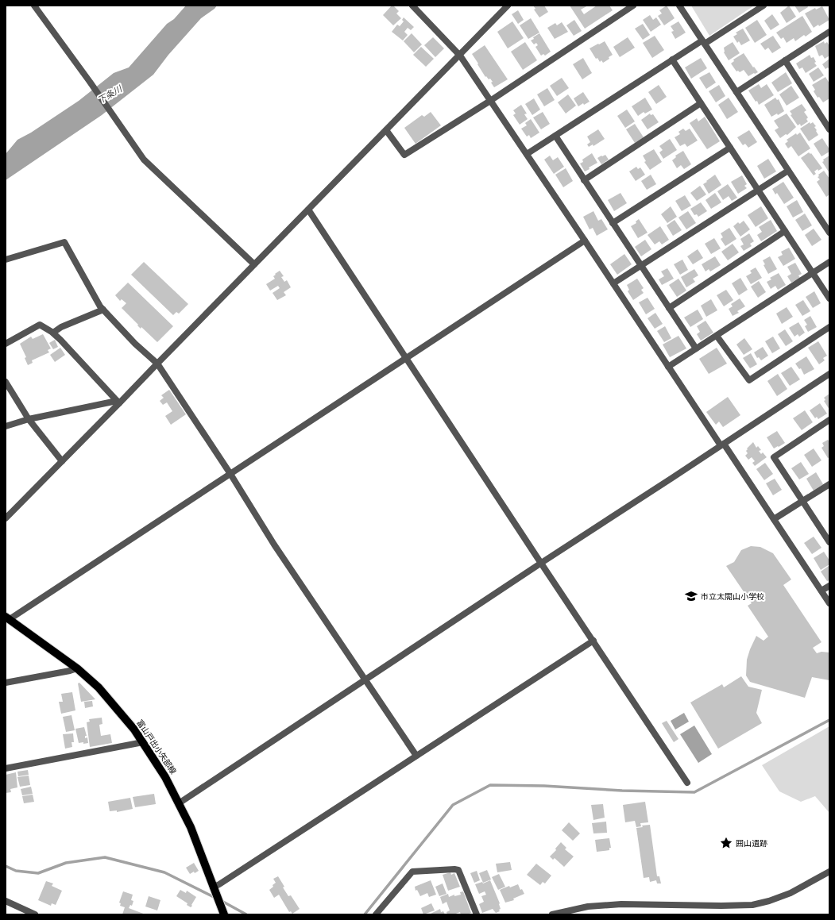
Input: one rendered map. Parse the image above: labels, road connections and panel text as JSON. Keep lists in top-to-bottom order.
{
  "streets": {
    "main road": ["富山戸出小矢部線"]
  },
  "water": ["下条川"],
  "places": {
    "school or university": ["市立太閤山小学校"],
    "place": ["囲山遺跡"]
  }
}
